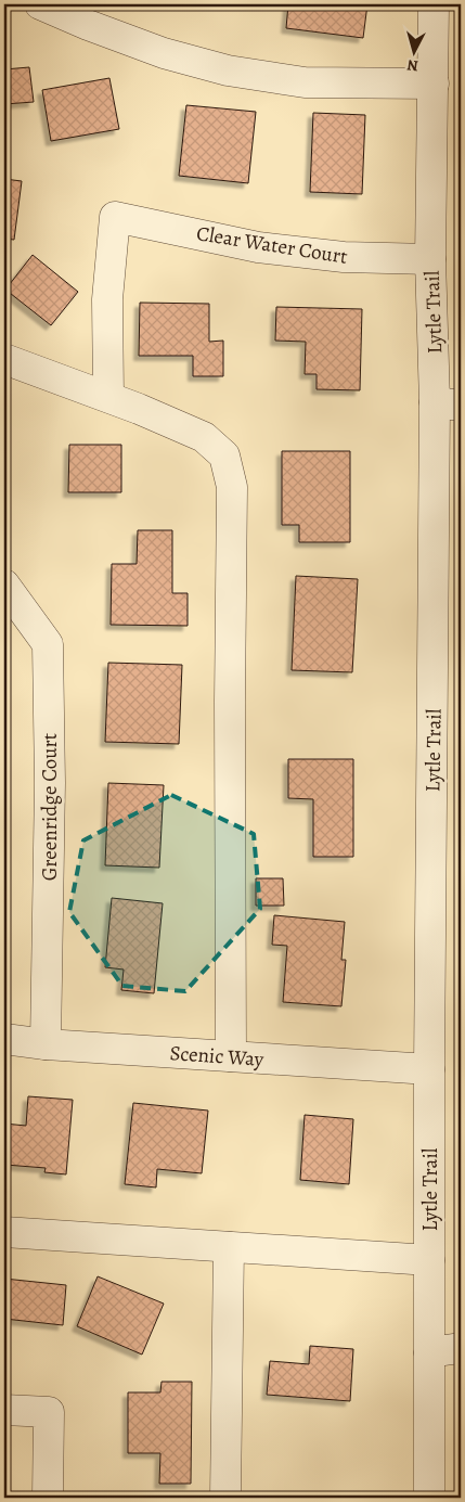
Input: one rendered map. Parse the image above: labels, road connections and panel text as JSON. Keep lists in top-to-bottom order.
{
  "streets": {
    "street": [
      "Clear Water Court",
      "Lytle Trail",
      "Greenridge Court",
      "Scenic Way"
    ]
  },
  "crossings": [
    ["Clear Water Court", "Lytle Trail"],
    ["Lytle Trail", "Scenic Way"],
    ["Greenridge Court", "Scenic Way"]
  ],
  "north": "bottom"
}
